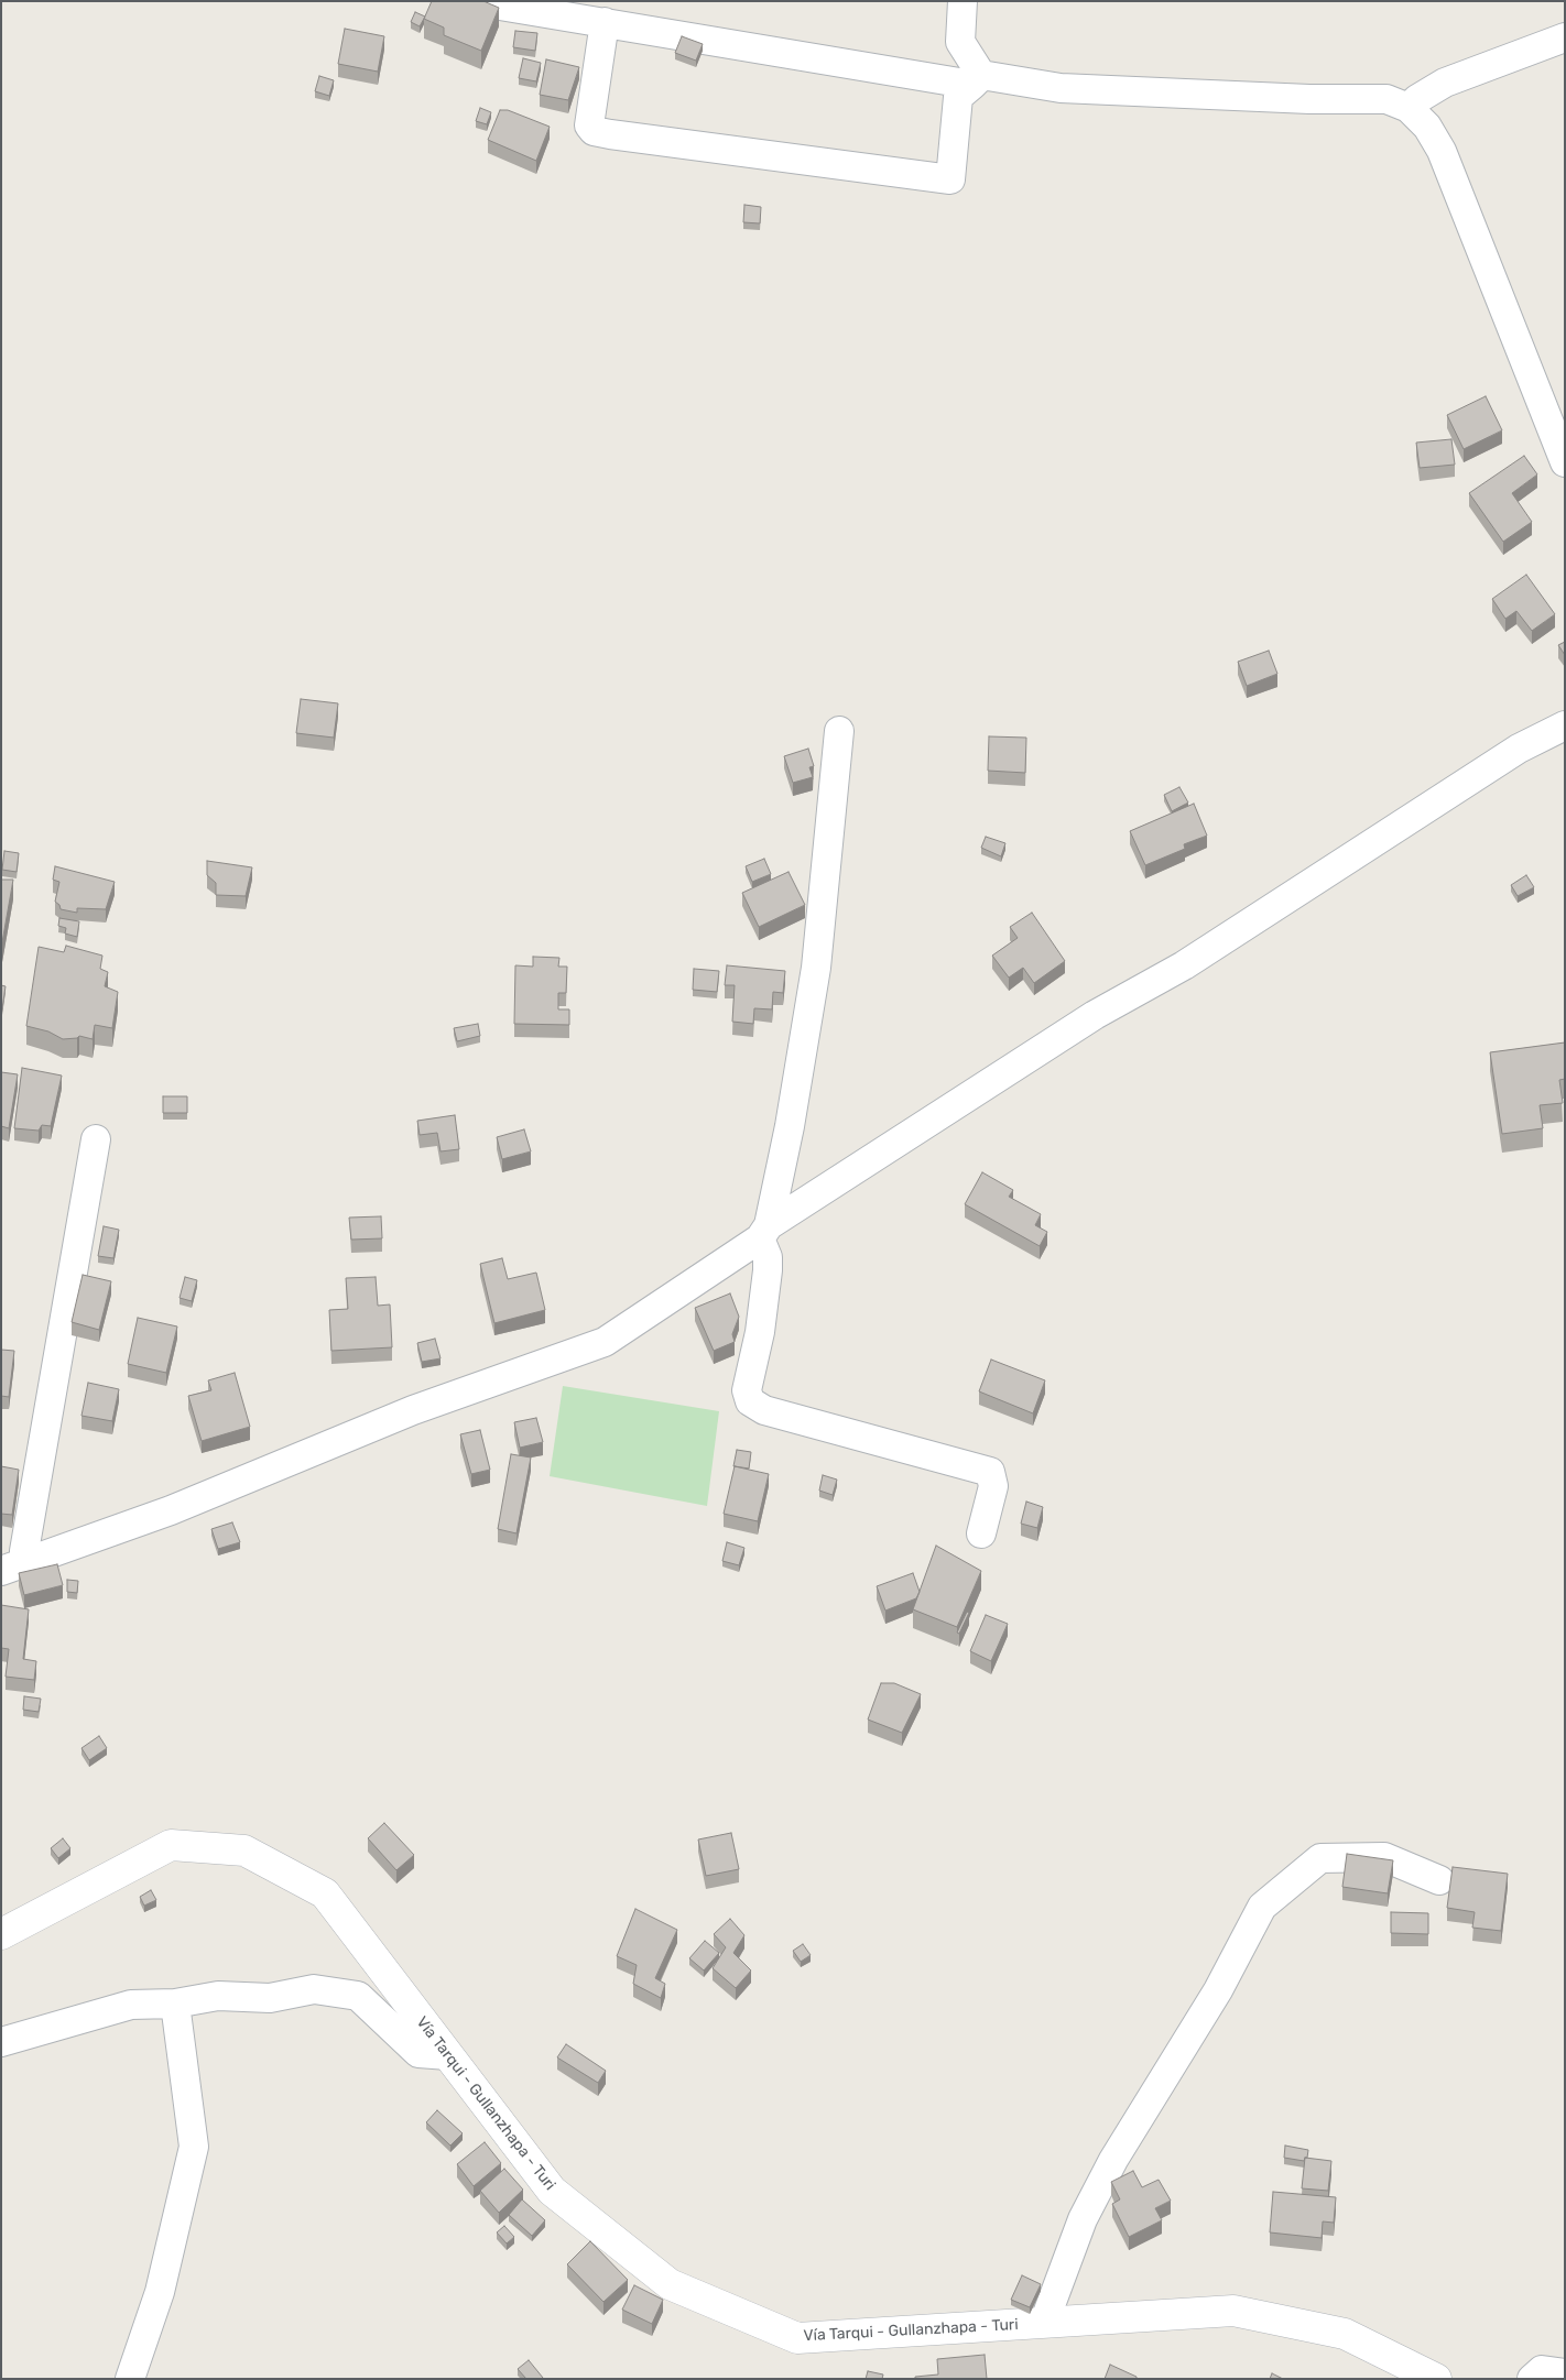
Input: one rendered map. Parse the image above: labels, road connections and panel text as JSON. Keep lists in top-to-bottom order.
{
  "streets": {
    "main road": ["Vía Tarqui - Gullanzhapa - Turi"]
  }
}
